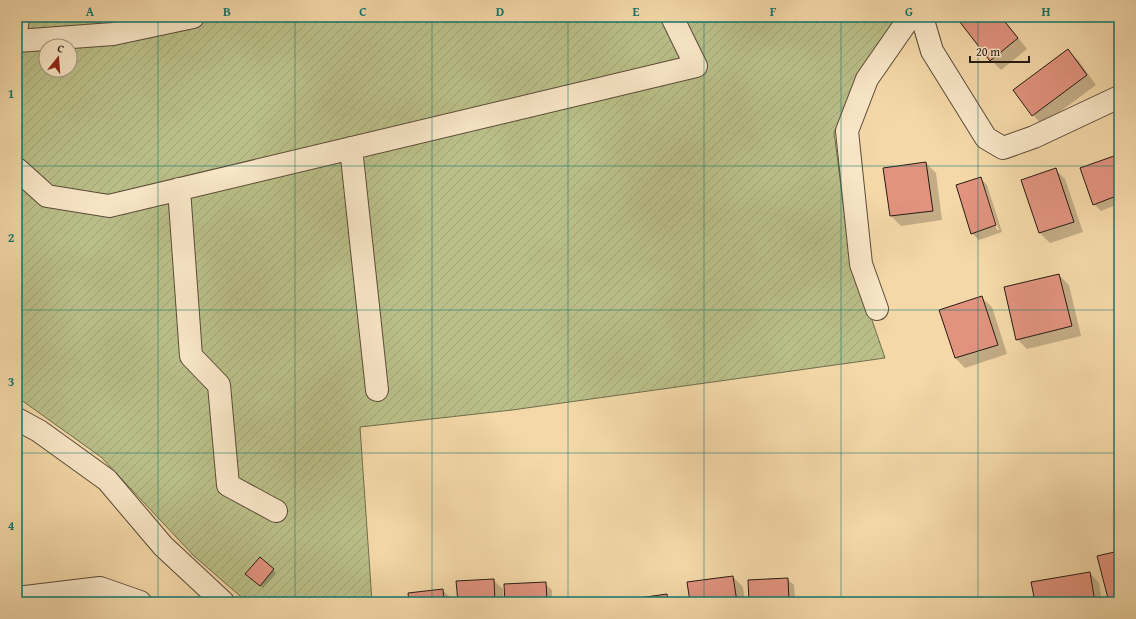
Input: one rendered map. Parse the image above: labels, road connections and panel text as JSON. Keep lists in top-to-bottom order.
{
  "scale_bar": "20 m",
  "north": "top",
  "grid": {
    "columns": [
      "A",
      "B",
      "C",
      "D",
      "E",
      "F",
      "G",
      "H"
    ],
    "rows": [
      "1",
      "2",
      "3",
      "4"
    ]
  }
}
